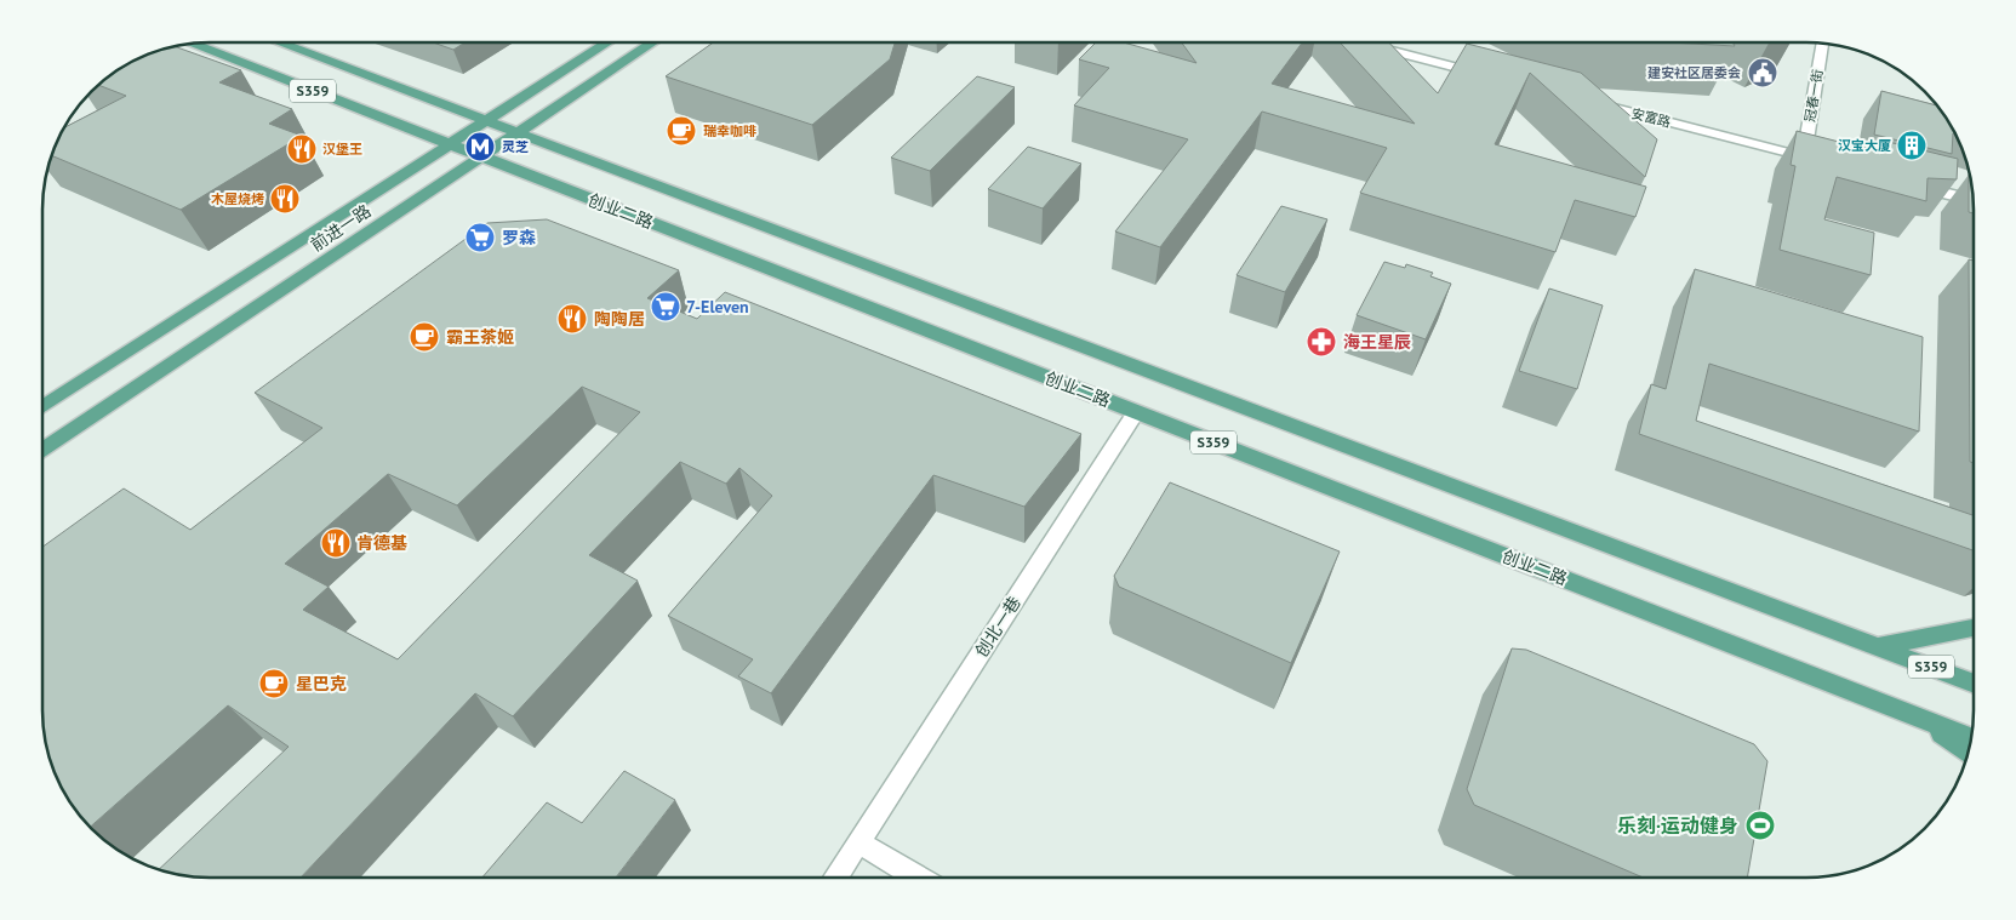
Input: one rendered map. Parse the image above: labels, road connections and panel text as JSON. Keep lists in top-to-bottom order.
{
  "streets": {
    "main road": ["S359", "创业二路", "前进一路"],
    "street": ["冠春一街", "安富路", "创北一巷"]
  },
  "crossings": [
    ["S359", "前进一路"],
    ["冠春一街", "安富路"],
    ["创业二路", "前进一路"],
    ["创业二路", "创北一巷"]
  ],
  "places": {
    "public building": ["建安社区居委会"],
    "cafe": ["瑞幸咖啡", "霸王茶姬", "星巴克"],
    "building": ["汉宝大厦"],
    "metro station": ["灵芝"],
    "restaurant": [
      "汉堡王",
      "木屋烧烤",
      "陶陶居",
      "肯德基"
    ],
    "supermarket": ["罗森", "7-Eleven"],
    "pharmacy": ["海王星辰"],
    "sports": ["乐刻·运动健身"]
  }
}
